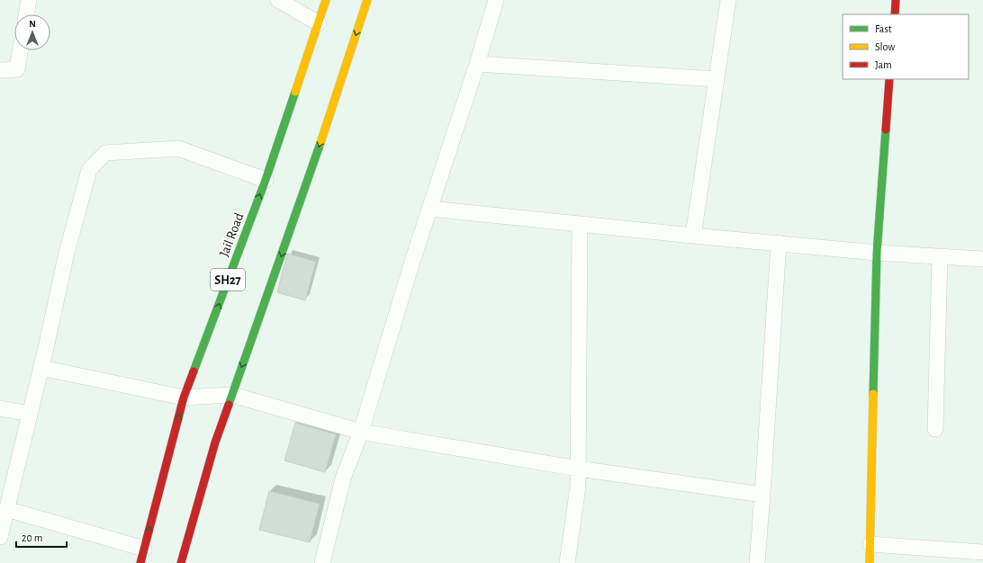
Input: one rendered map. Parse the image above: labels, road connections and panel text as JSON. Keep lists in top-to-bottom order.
{
  "streets": {
    "main road": ["Jail Road", "SH27"]
  },
  "legend": ["Fast", "Slow", "Jam"],
  "scale_bar": "20 m",
  "north": "top"
}
